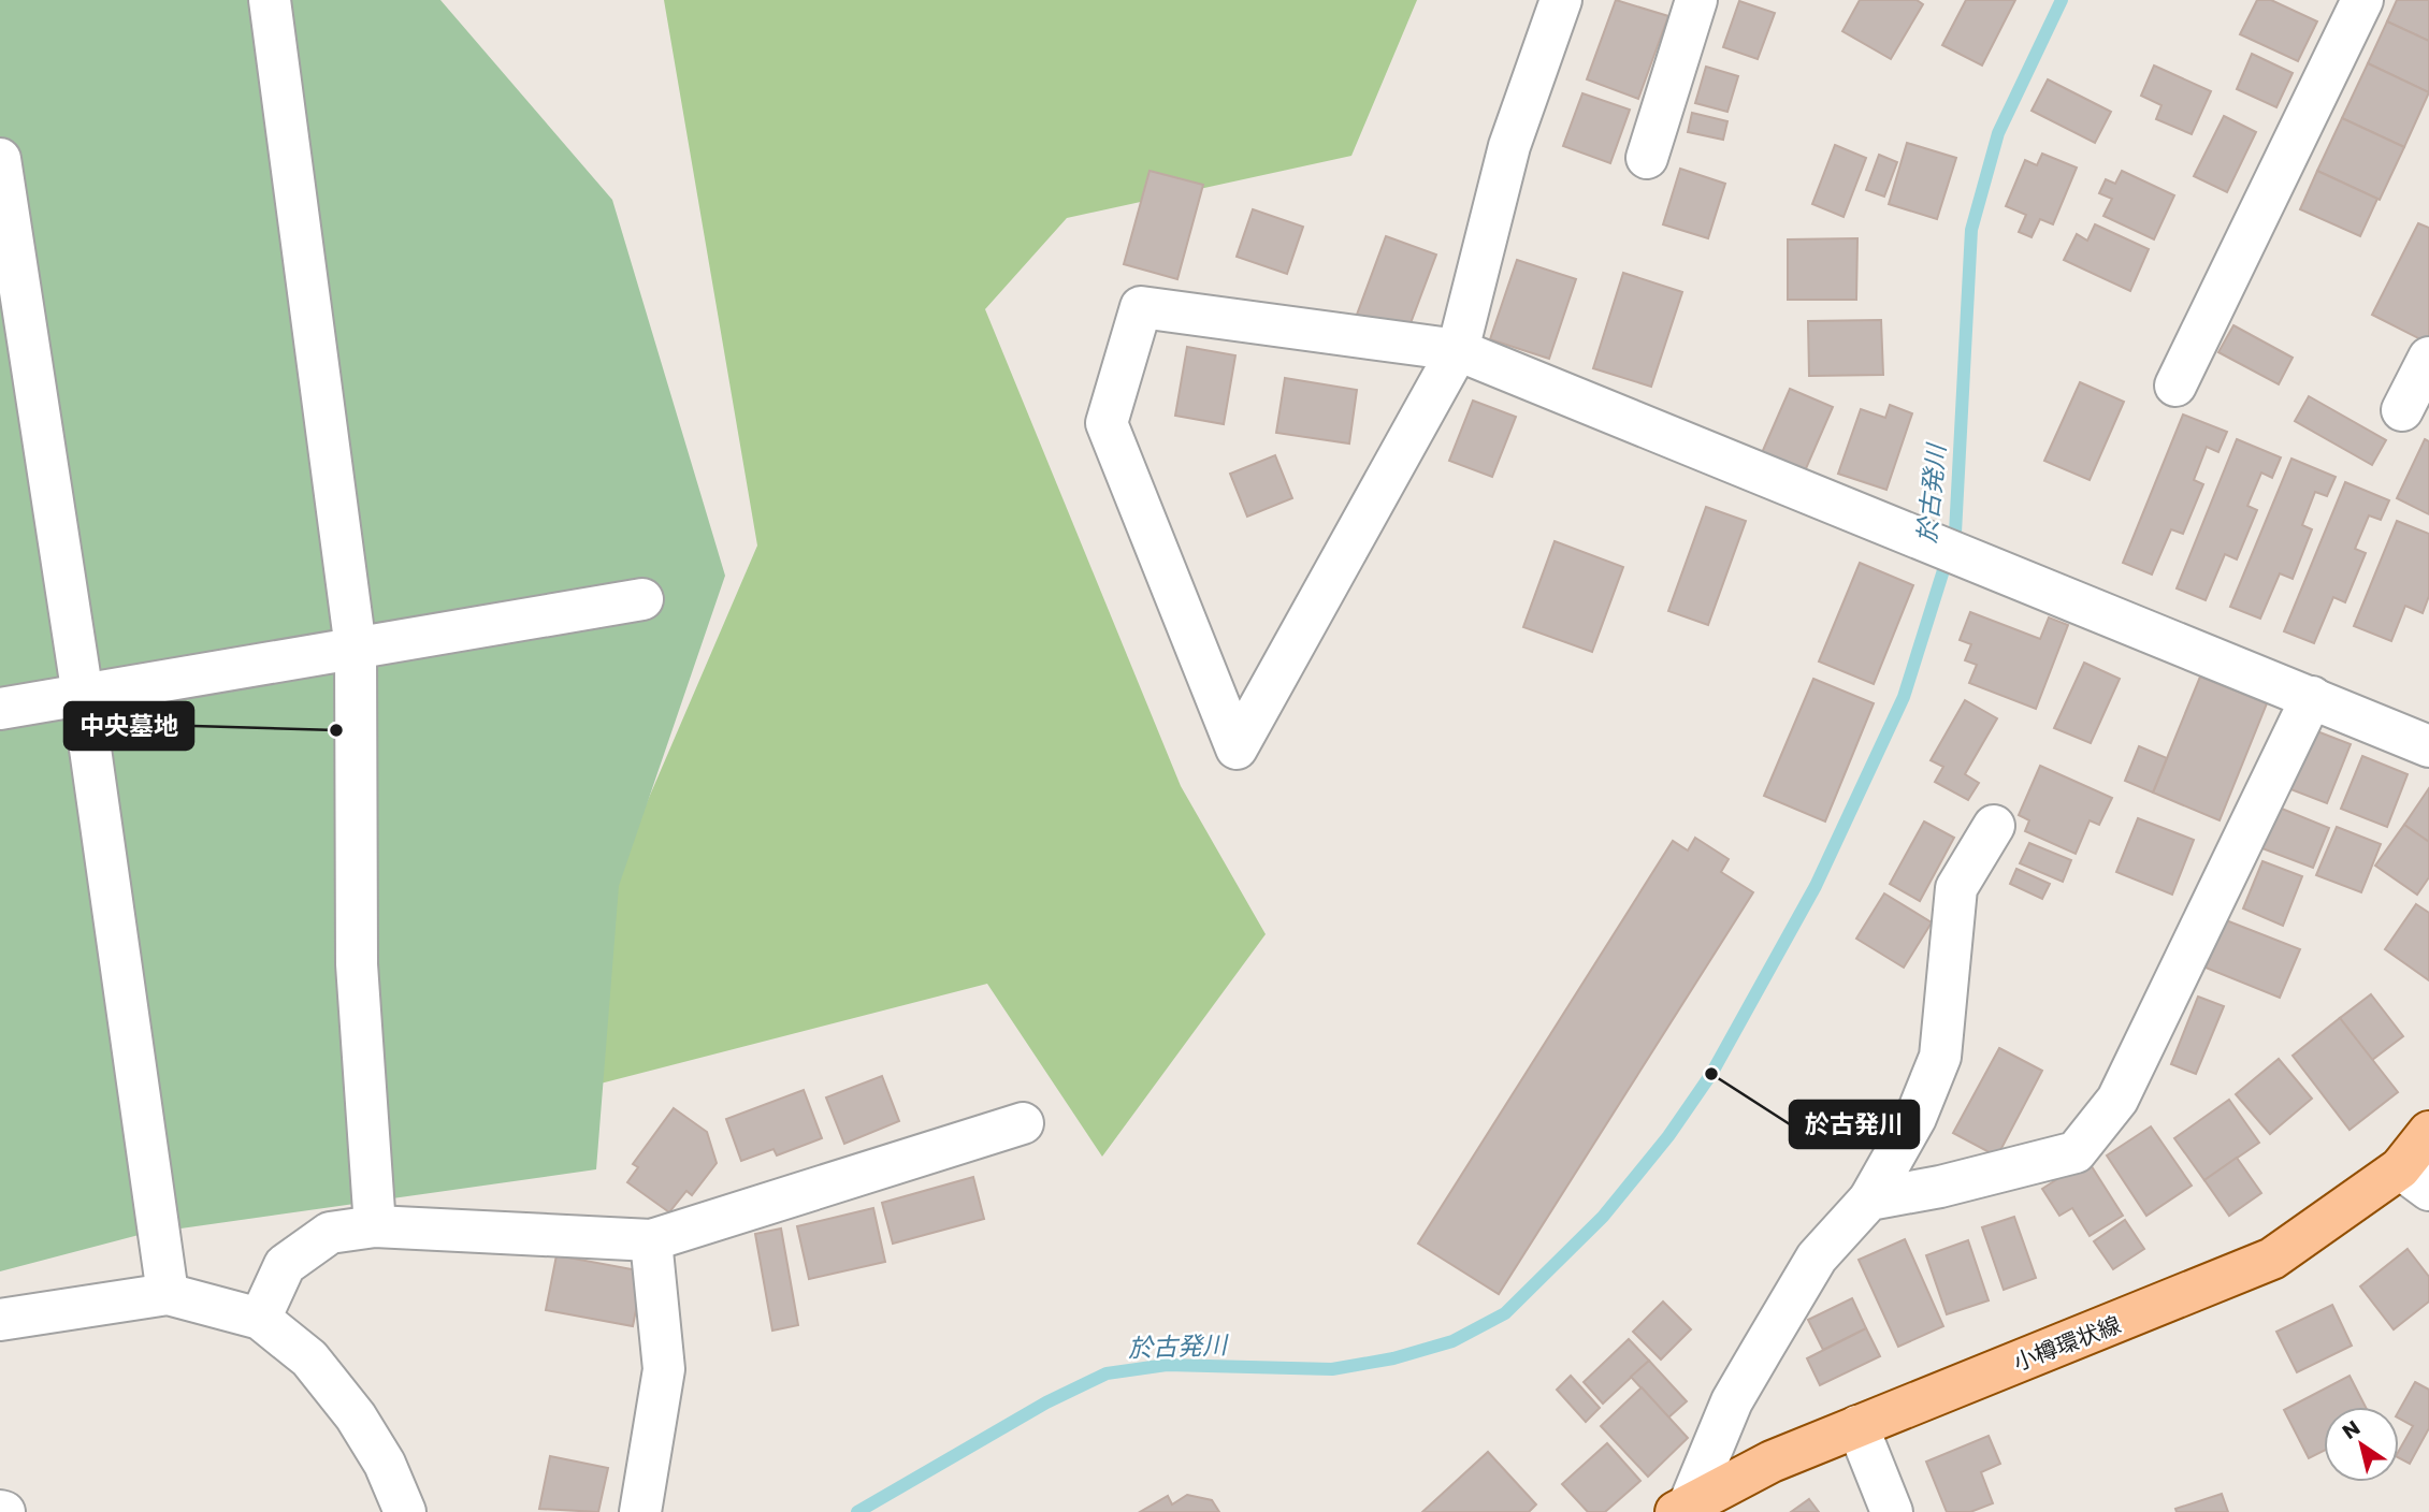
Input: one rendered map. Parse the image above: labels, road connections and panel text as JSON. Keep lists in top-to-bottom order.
{
  "streets": {
    "main road": ["小樽環状線"]
  },
  "water": ["於古発川"],
  "places": ["中央墓地", "於古発川"],
  "north": "top left"
}
